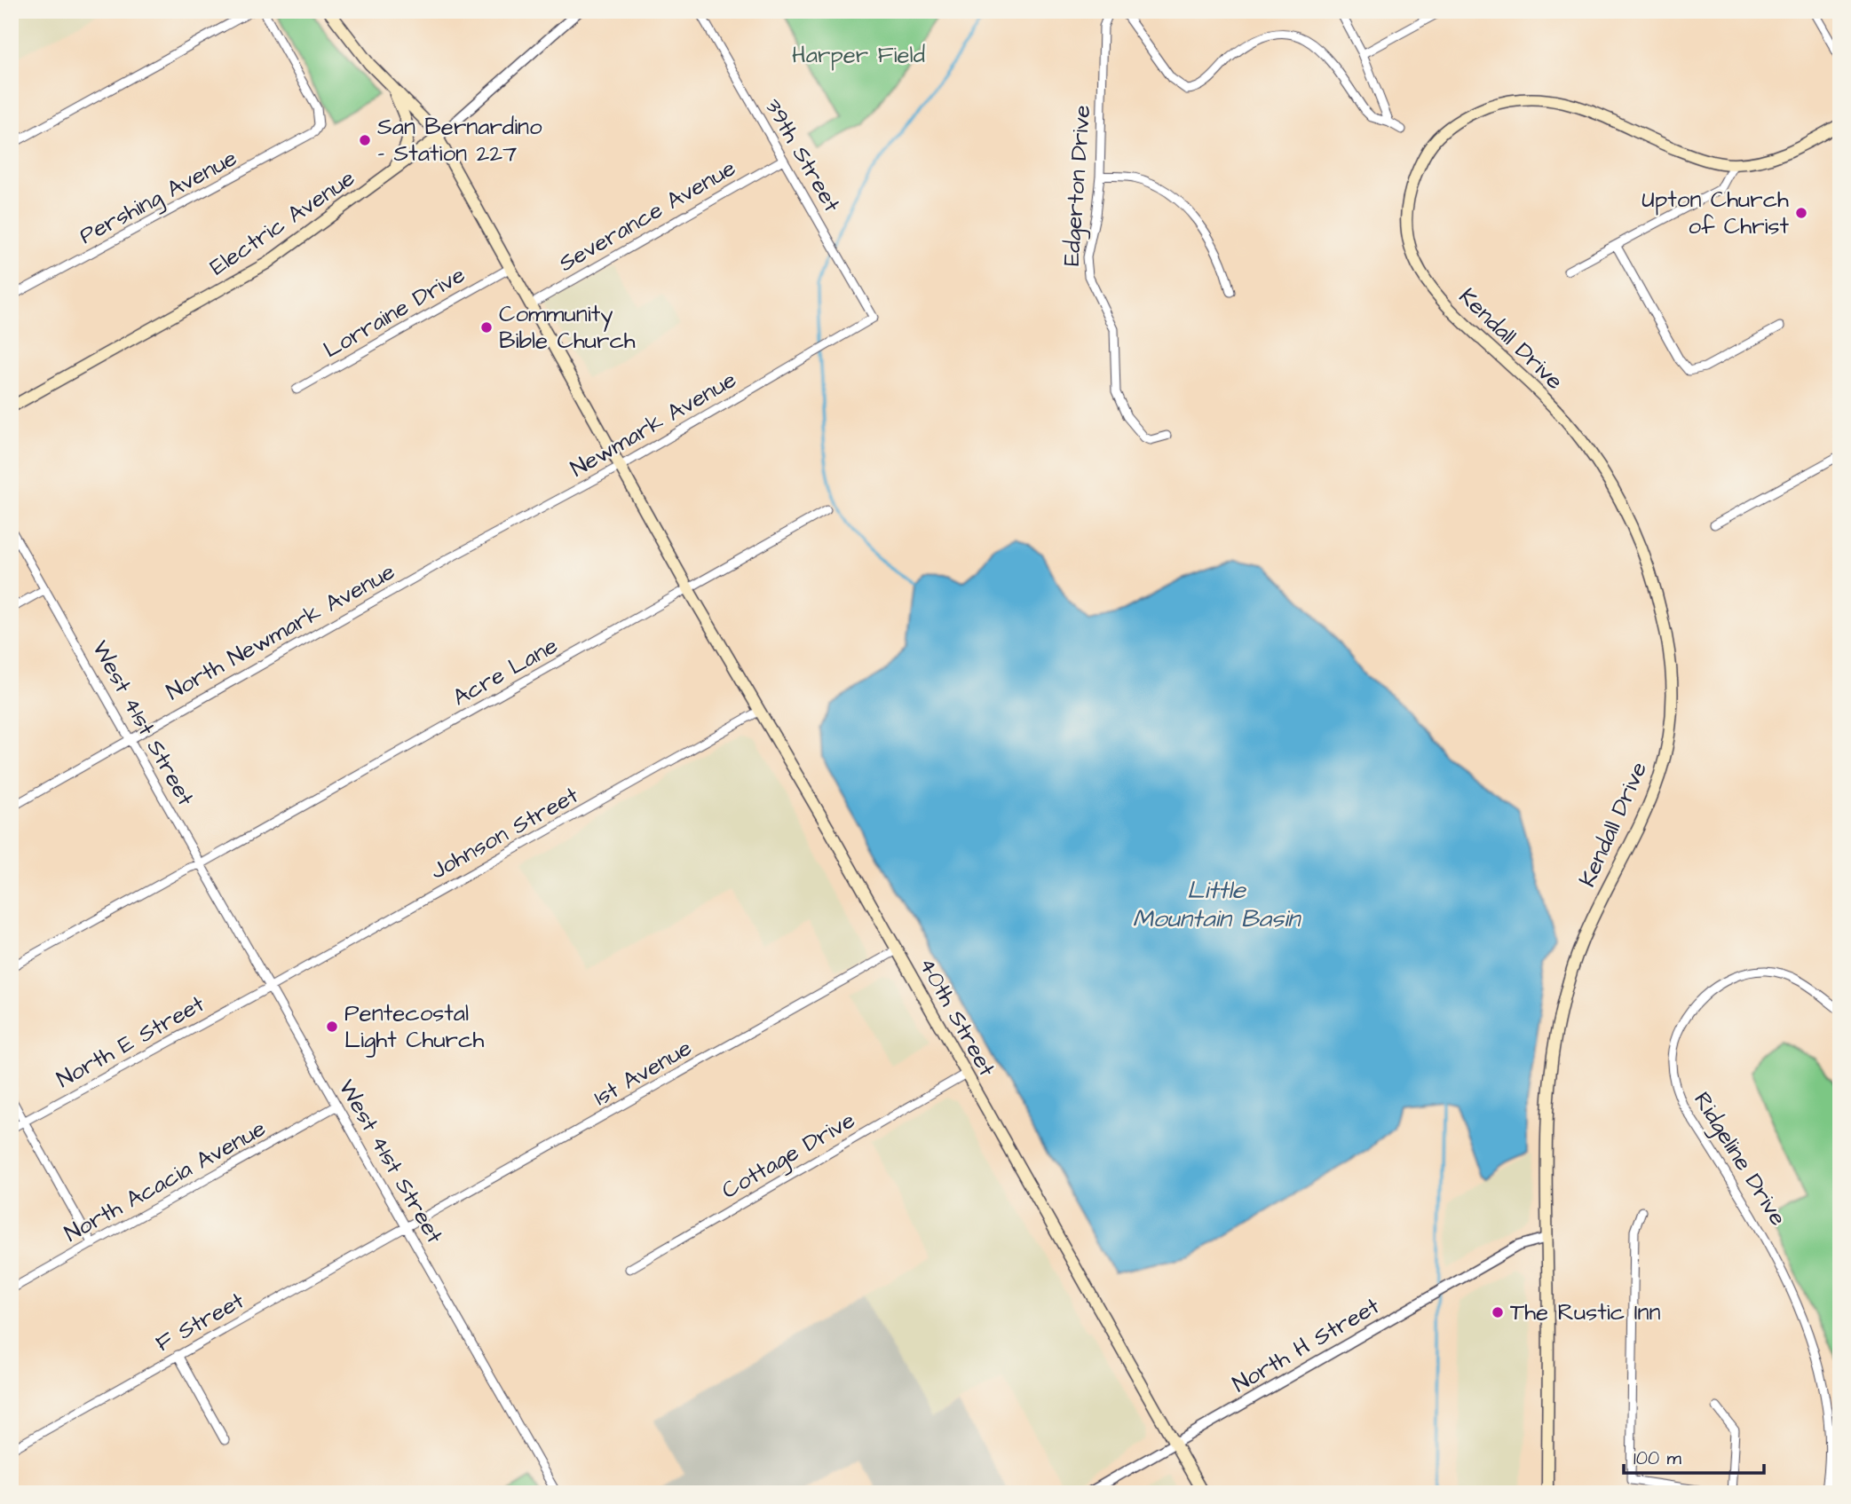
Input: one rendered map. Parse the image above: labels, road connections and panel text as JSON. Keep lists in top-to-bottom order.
{
  "streets": {
    "main road": ["Electric Avenue", "Kendall Drive", "40th Street"],
    "street": [
      "39th Street",
      "Edgerton Drive",
      "Pershing Avenue",
      "Severance Avenue",
      "Lorraine Drive",
      "Newmark Avenue",
      "North Newmark Avenue",
      "Acre Lane",
      "West 41st Street",
      "Johnson Street",
      "North E Street",
      "1st Avenue",
      "Cottage Drive",
      "Ridgeline Drive",
      "North Acacia Avenue",
      "F Street",
      "North H Street"
    ]
  },
  "crossings": [
    ["39th Street", "Severance Avenue"],
    ["39th Street", "Newmark Avenue"],
    ["Severance Avenue", "40th Street"],
    ["Electric Avenue", "40th Street"],
    ["Lorraine Drive", "40th Street"],
    ["Kendall Drive", "North H Street"],
    ["Newmark Avenue", "North Newmark Avenue"],
    ["Newmark Avenue", "40th Street"],
    ["North Newmark Avenue", "West 41st Street"],
    ["Acre Lane", "West 41st Street"],
    ["Acre Lane", "40th Street"],
    ["West 41st Street", "Johnson Street"],
    ["West 41st Street", "North E Street"],
    ["West 41st Street", "1st Avenue"],
    ["West 41st Street", "North Acacia Avenue"],
    ["West 41st Street", "F Street"],
    ["Johnson Street", "40th Street"],
    ["Johnson Street", "North E Street"],
    ["40th Street", "1st Avenue"],
    ["40th Street", "Cottage Drive"],
    ["40th Street", "North H Street"],
    ["1st Avenue", "F Street"]
  ],
  "water": ["Little Mountain Basin"],
  "parks": ["Harper Field"],
  "places": [
    "San Bernardino - Station 227",
    "Upton Church of Christ",
    "Community Bible Church",
    "Pentecostal Light Church",
    "The Rustic Inn"
  ],
  "scale_bar": "100 m"
}
